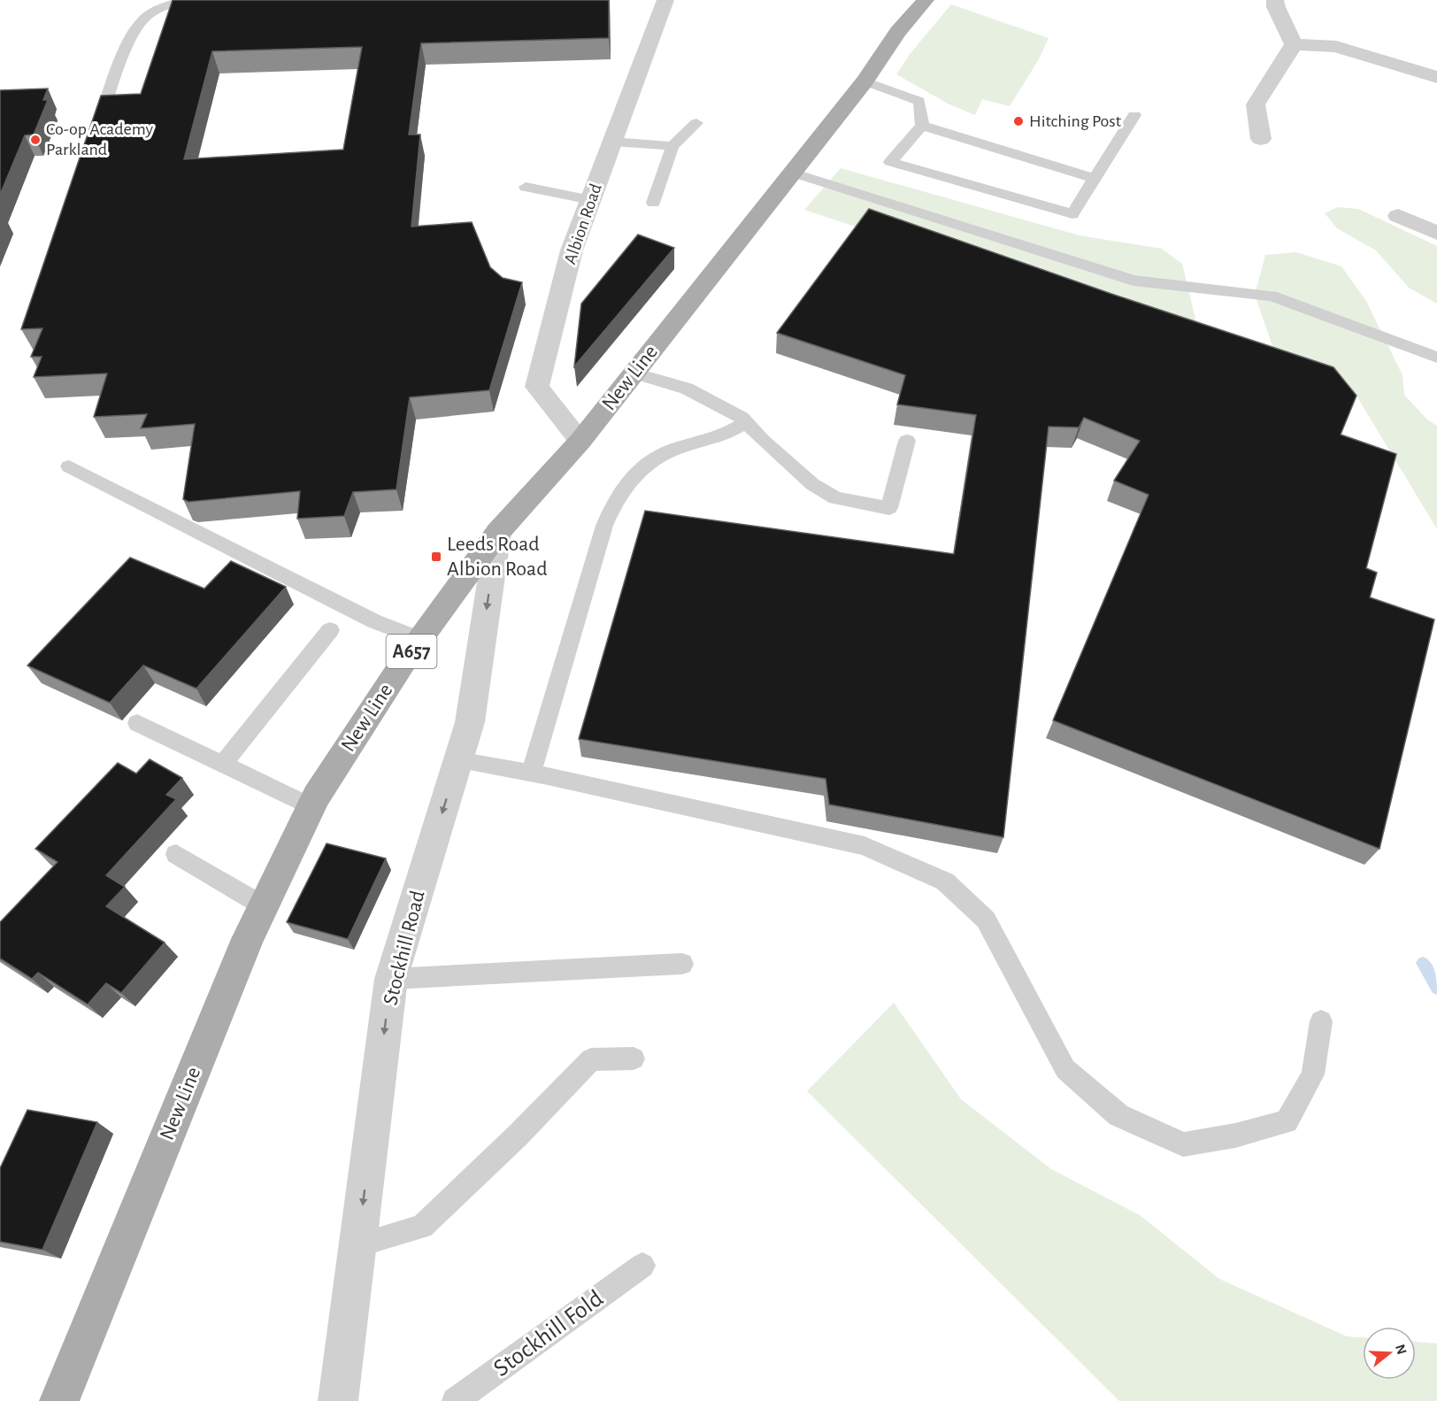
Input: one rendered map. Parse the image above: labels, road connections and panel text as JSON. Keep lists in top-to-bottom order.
{
  "streets": {
    "main road": ["New Line", "A657"],
    "street": ["Albion Road", "Stockhill Road"],
    "lane": ["Stockhill Fold"]
  },
  "crossings": [
    ["Albion Road", "New Line"],
    ["New Line", "Stockhill Road"]
  ],
  "one_way": ["Stockhill Road"],
  "places": {
    "other": ["Hitching Post", "Co-op Academy Parkland"],
    "transit": ["Leeds Road Albion Road"]
  },
  "north": "right"
}
